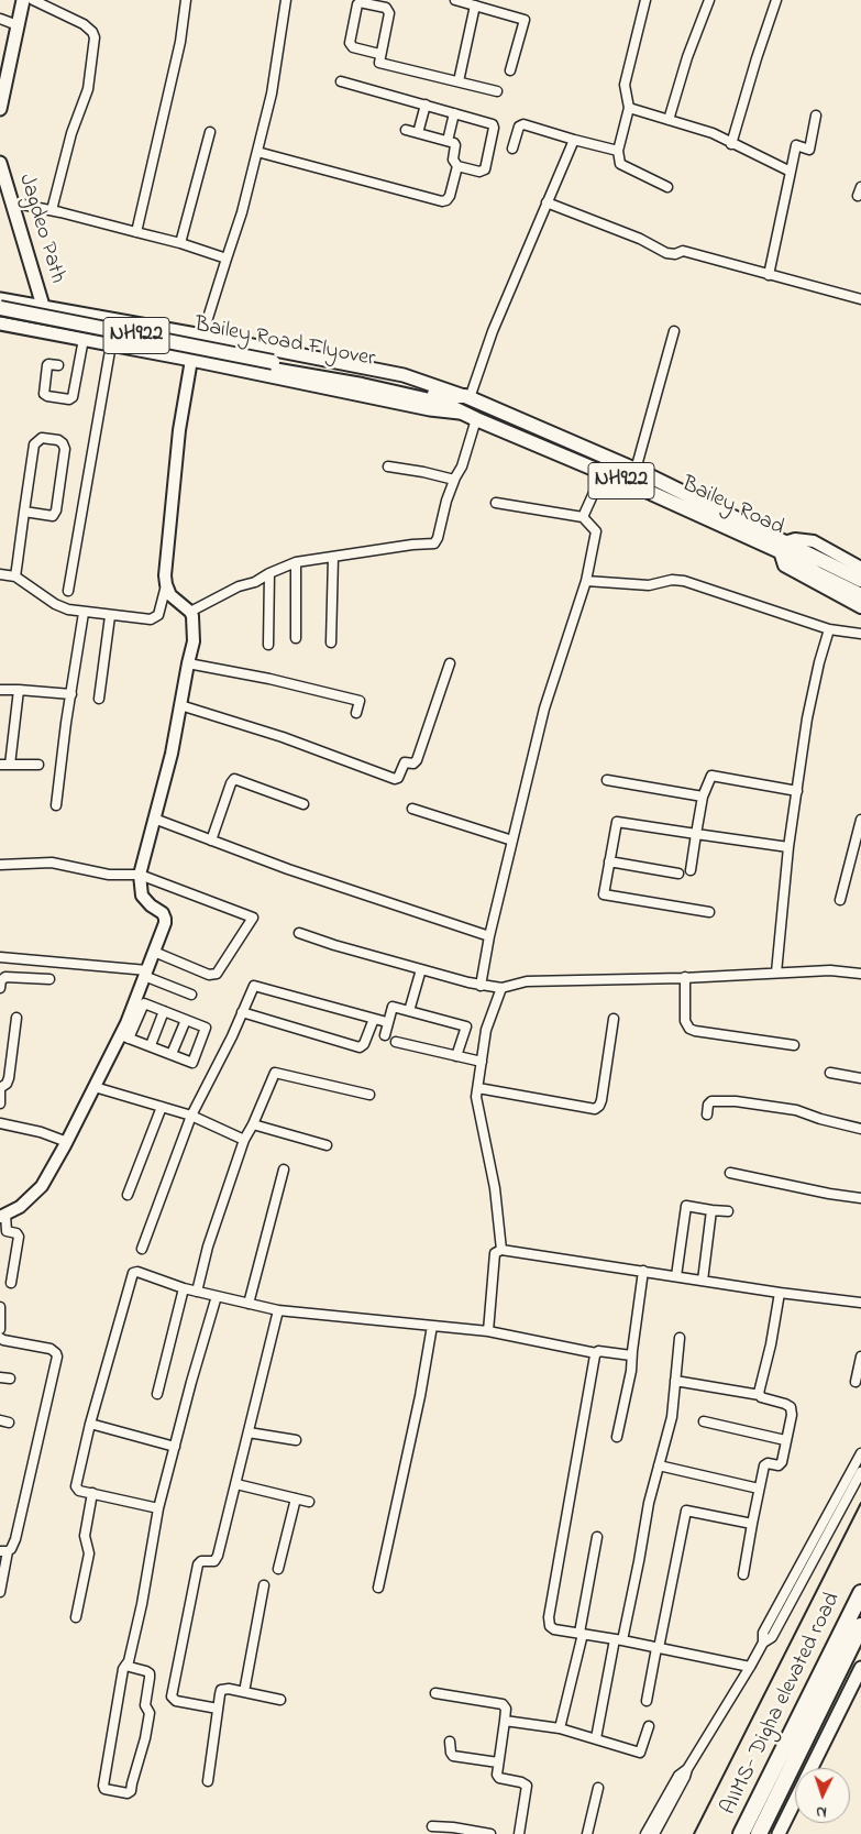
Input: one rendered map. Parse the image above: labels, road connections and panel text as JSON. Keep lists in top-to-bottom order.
{
  "streets": {
    "highway": [
      "NH922",
      "Bailey Road Flyover",
      "Bailey Road",
      "AIIMS- Digha elevated road"
    ],
    "main road": ["Jagdeo Path"]
  },
  "crossings": [
    ["NH922", "Bailey Road Flyover"],
    ["NH922", "Bailey Road"],
    ["Bailey Road Flyover", "Bailey Road"]
  ],
  "north": "bottom"
}
